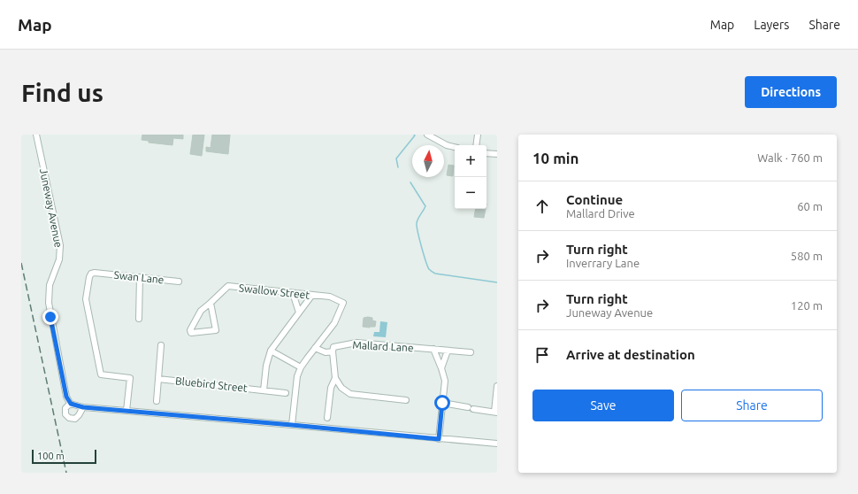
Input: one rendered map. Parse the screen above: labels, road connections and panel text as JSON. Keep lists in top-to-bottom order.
{
  "streets": {
    "street": [
      "Juneway Avenue",
      "Swan Lane",
      "Swallow Street",
      "Mallard Lane",
      "Bluebird Street"
    ]
  },
  "scale_bar": "100 m",
  "north": "top",
  "page": {
    "header": "Map",
    "nav": ["Map", "Layers", "Share"],
    "buttons": [
      "Directions",
      ["Save", "Share"]
    ],
    "title": "Find us",
    "heading": ["10 min", "Walk · 760 m"],
    "map_buttons": ["+", "−"],
    "list": [
      ["Continue", "Mallard Drive", "60 m"],
      ["Turn right", "Inverrary Lane", "580 m"],
      ["Turn right", "Juneway Avenue", "120 m"],
      "Arrive at destination"
    ],
    "scale": "100 m"
  }
}
